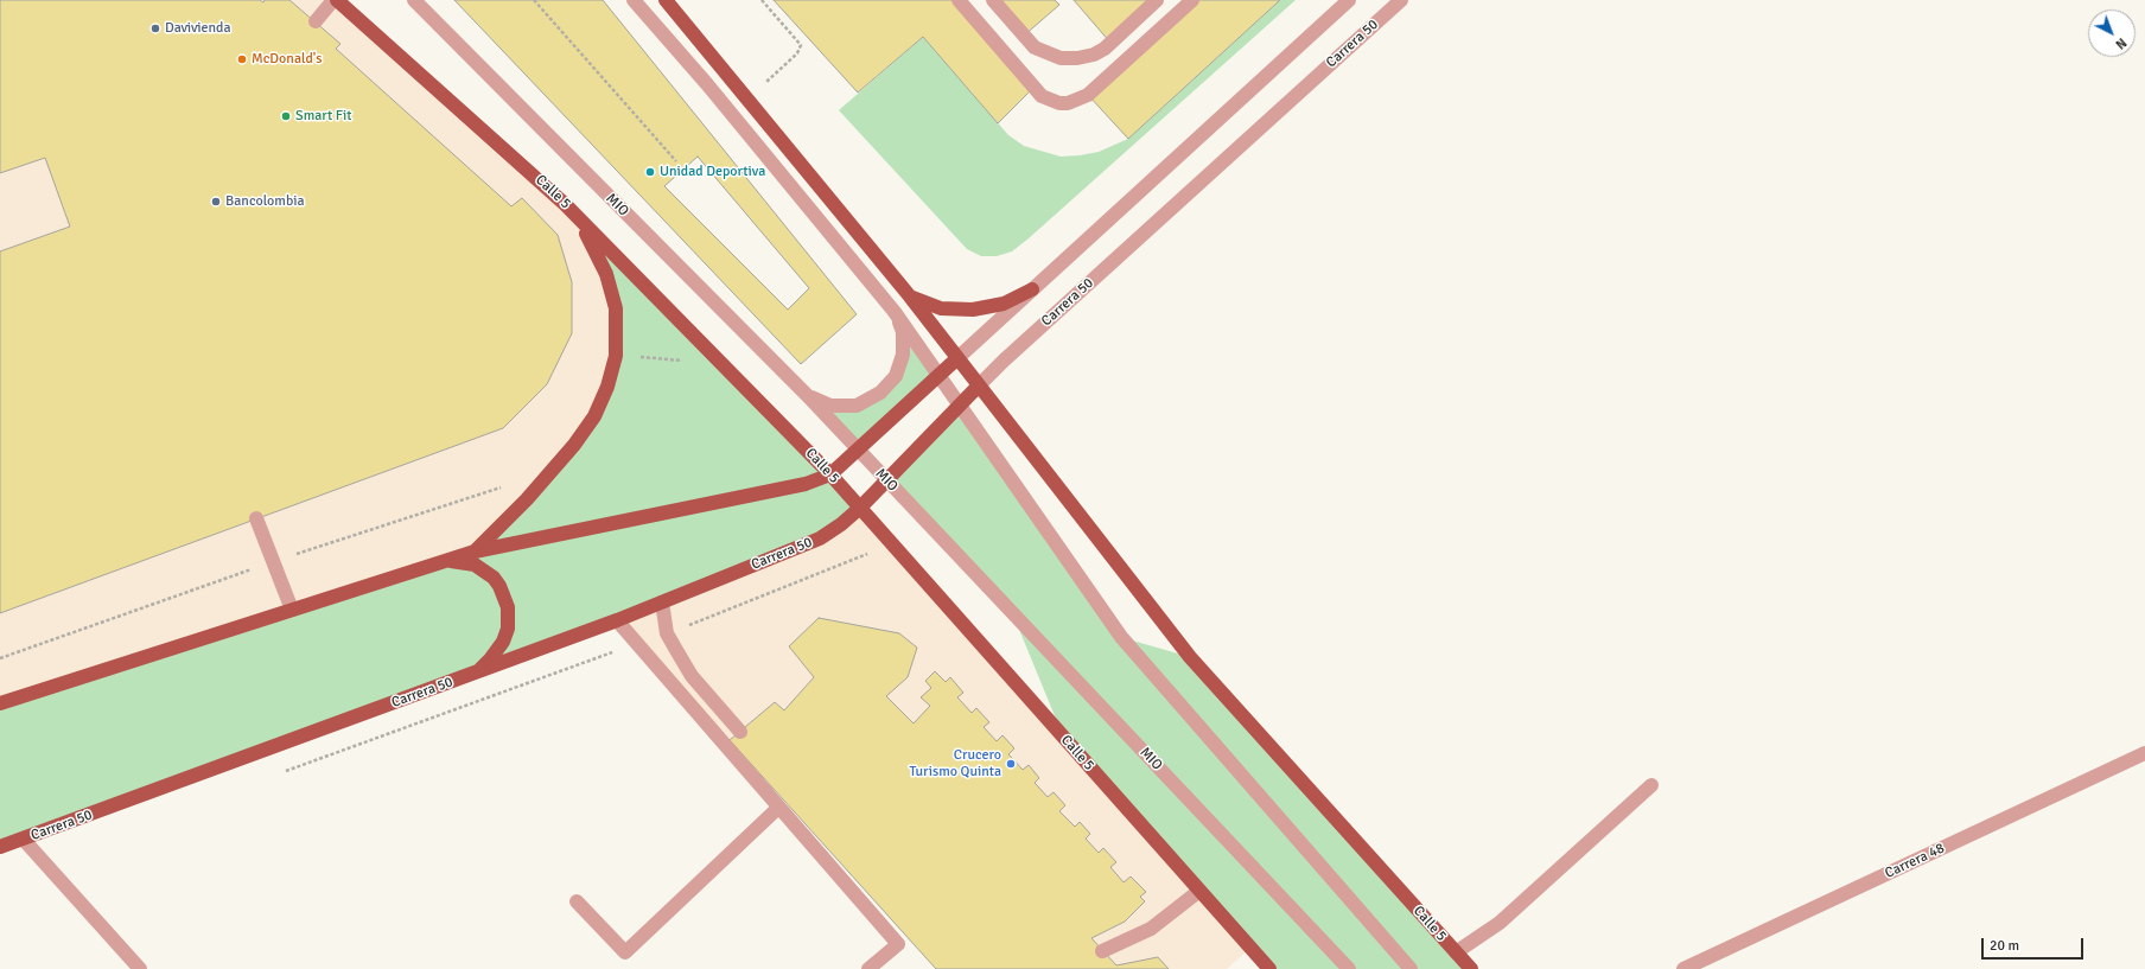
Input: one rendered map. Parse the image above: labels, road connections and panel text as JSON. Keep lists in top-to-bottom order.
{
  "streets": {
    "main road": ["Carrera 50", "Calle 5"],
    "street": ["MIO", "Carrera 48"]
  },
  "crossings": [
    ["Carrera 50", "Calle 5"],
    ["Carrera 50", "MIO"]
  ],
  "places": [
    "Davivienda",
    "McDonald's",
    "Smart Fit",
    "Unidad Deportiva",
    "Bancolombia",
    "Crucero Turismo Quinta"
  ],
  "scale_bar": "20 m",
  "north": "bottom right"
}
